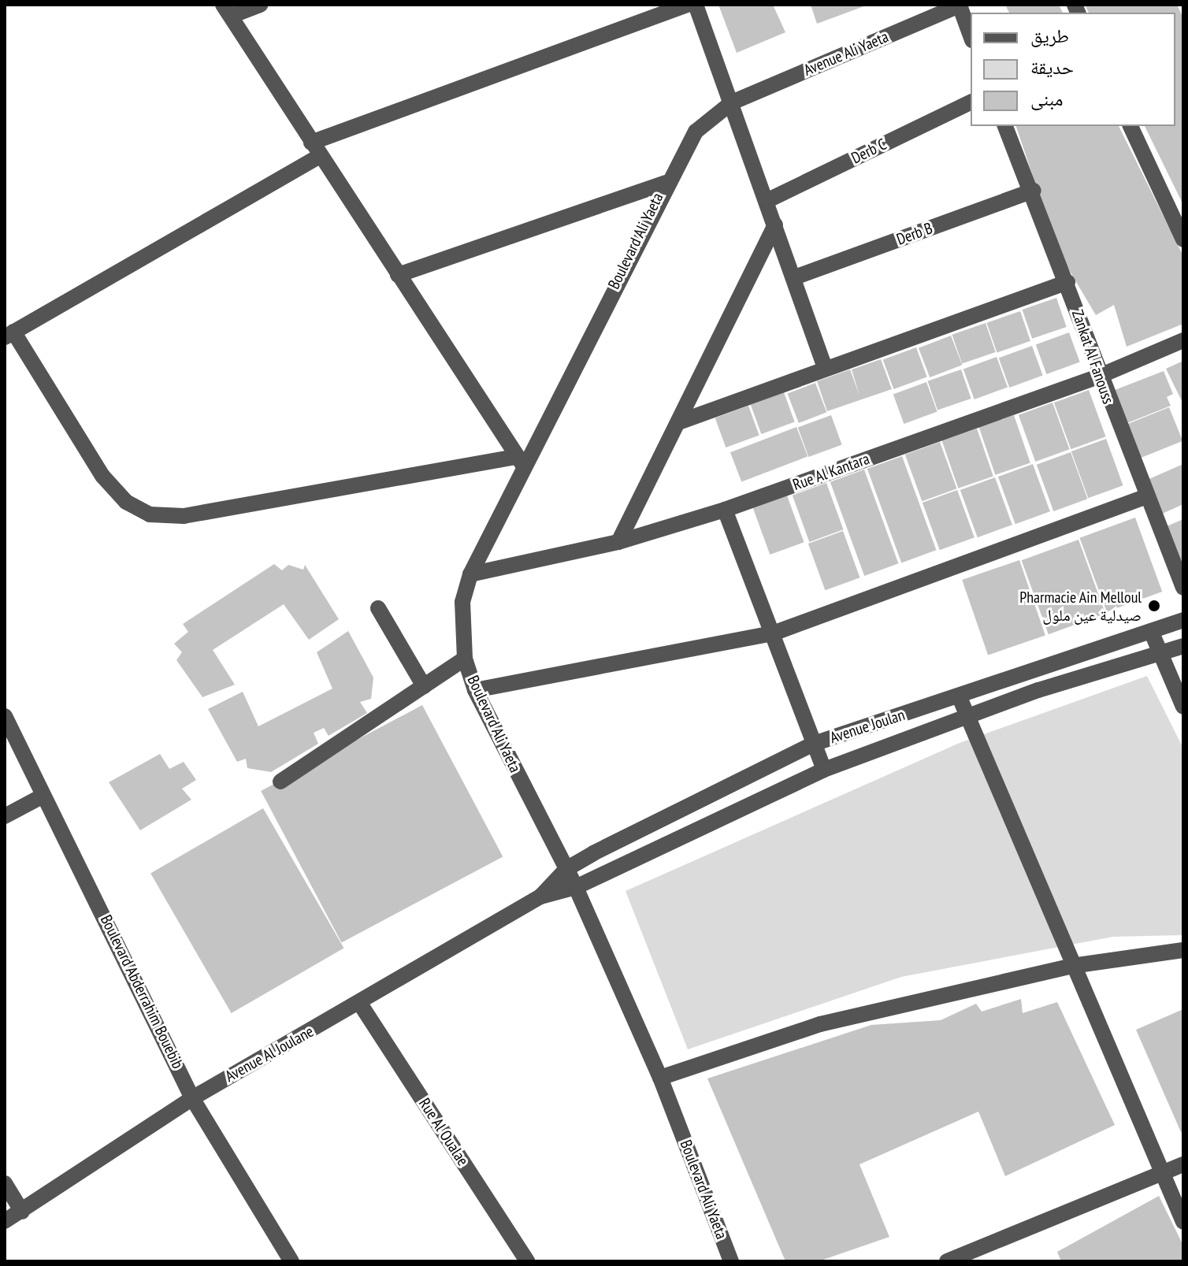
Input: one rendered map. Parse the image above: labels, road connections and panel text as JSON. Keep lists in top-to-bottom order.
{
  "streets": {
    "street": [
      "Avenue Ali Yaeta",
      "Derb C",
      "Derb B",
      "Boulevard Ali Yaeta",
      "Zankat Al Fanouss",
      "Rue Al Kantara",
      "Avenue Joulan",
      "Boulevard Abderrahim Bouebib",
      "Avenue Al Joulane",
      "Rue Al Oualae"
    ]
  },
  "crossings": [
    ["Avenue Ali Yaeta", "Boulevard Ali Yaeta"],
    ["Derb B", "Zankat Al Fanouss"],
    ["Boulevard Ali Yaeta", "Rue Al Kantara"],
    ["Boulevard Ali Yaeta", "Avenue Joulan"],
    ["Boulevard Ali Yaeta", "Avenue Al Joulane"],
    ["Zankat Al Fanouss", "Rue Al Kantara"],
    ["Avenue Joulan", "Avenue Al Joulane"],
    ["Boulevard Abderrahim Bouebib", "Avenue Al Joulane"],
    ["Avenue Al Joulane", "Rue Al Oualae"]
  ],
  "places": ["Pharmacie Ain Melloul صيدلية عين ملول"],
  "legend": ["طريق", "حديقة", "مبنى"]
}
